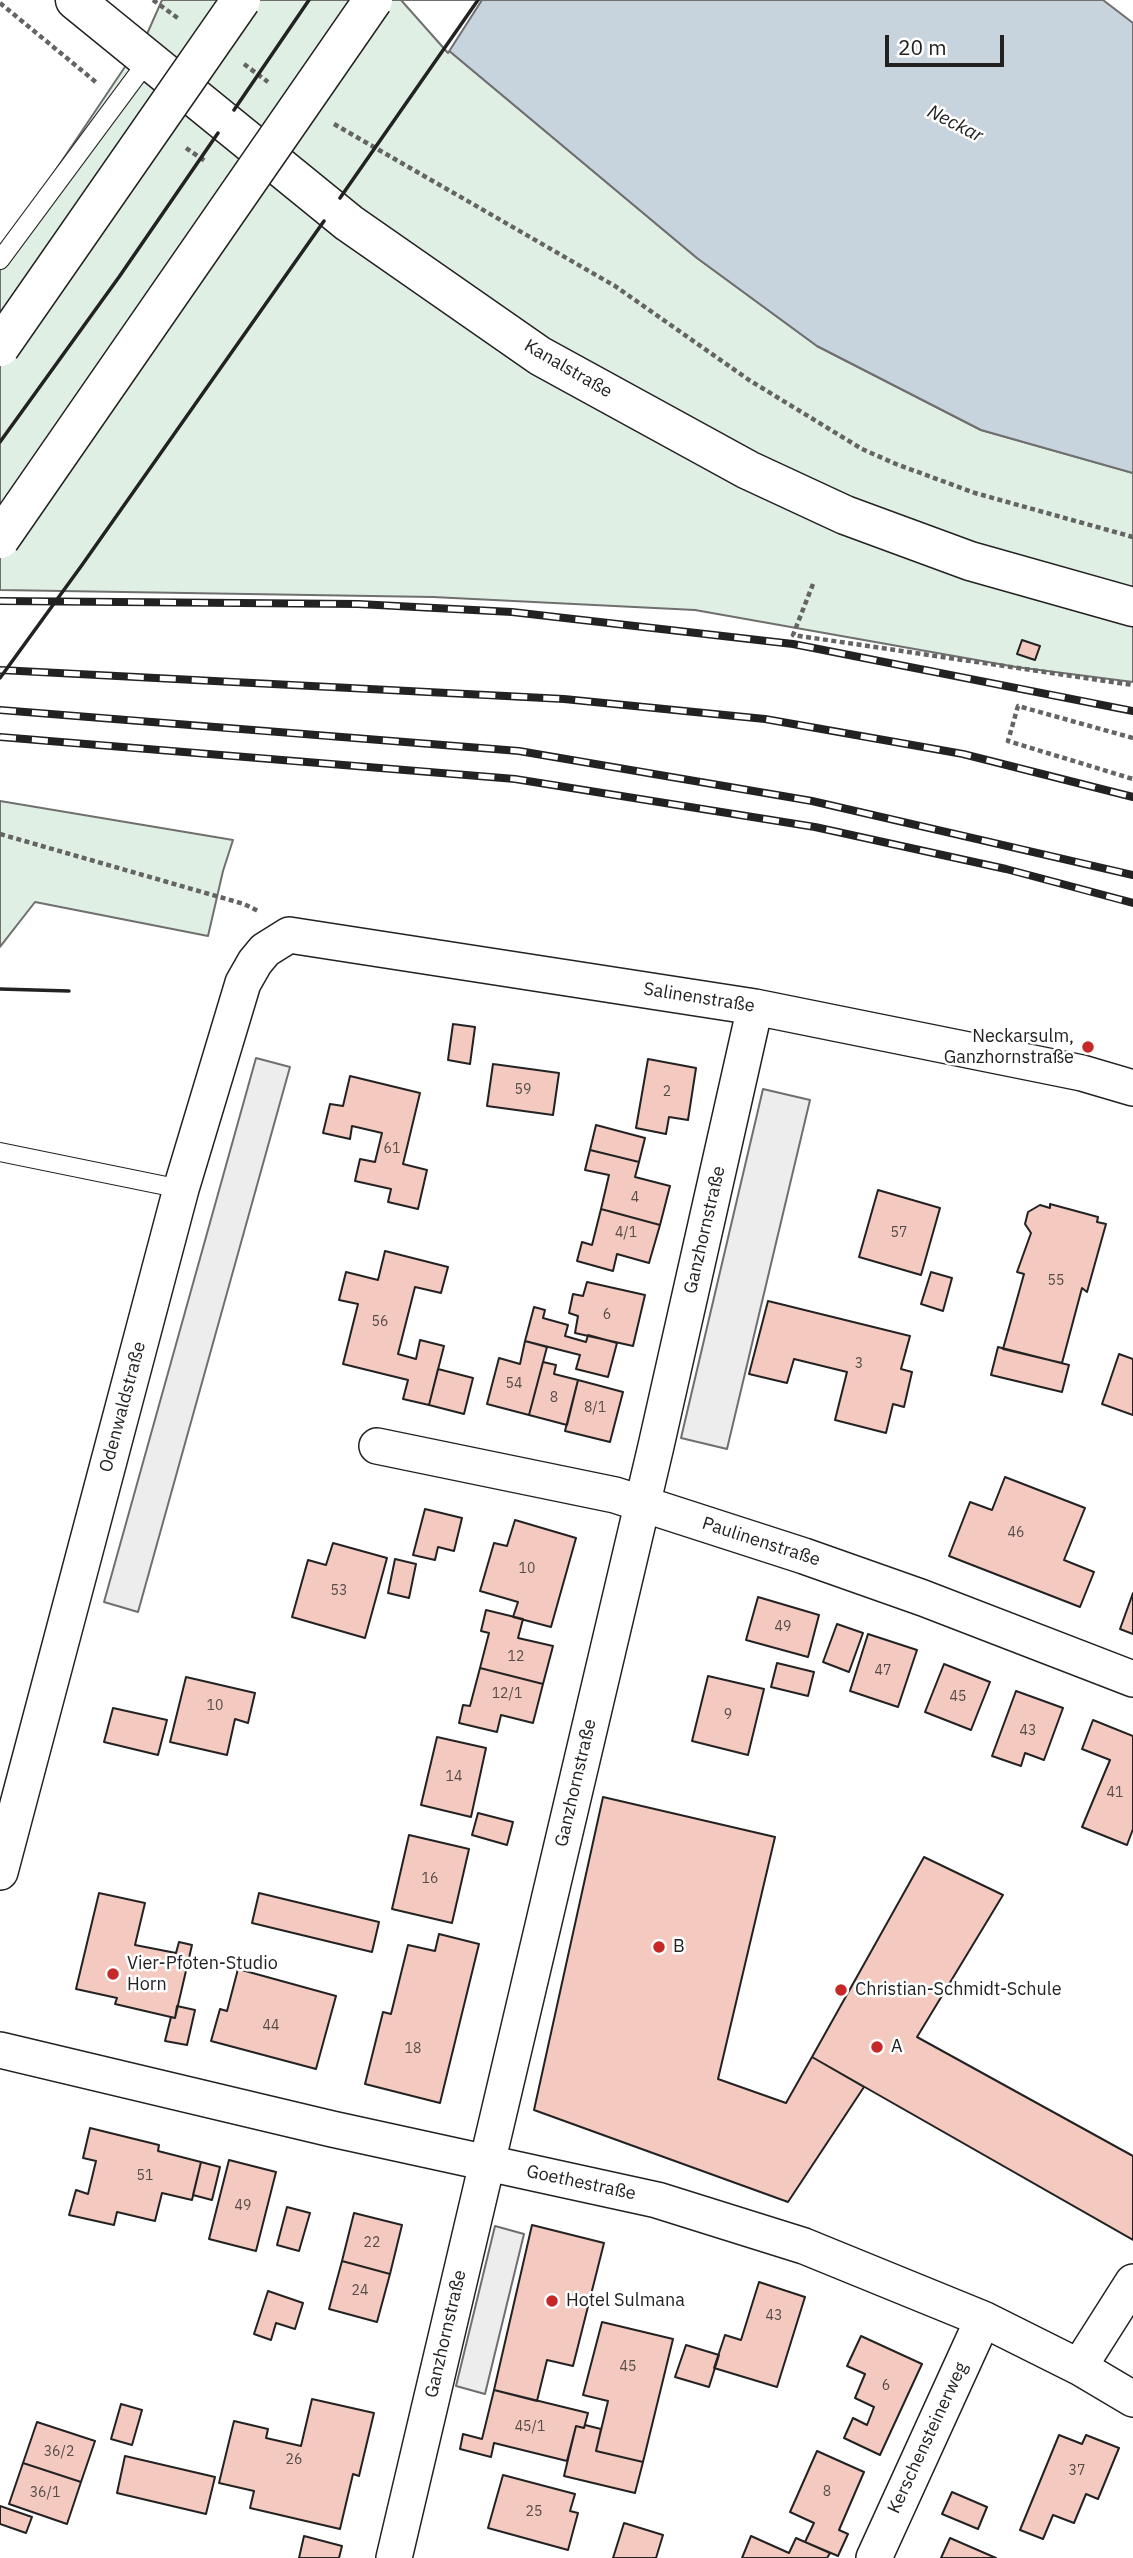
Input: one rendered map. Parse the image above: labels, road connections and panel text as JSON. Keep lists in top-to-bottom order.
{
  "streets": {
    "main road": ["Kanalstraße"],
    "street": [
      "Salinenstraße",
      "Ganzhornstraße",
      "Odenwaldstraße",
      "Paulinenstraße",
      "Goethestraße",
      "Kerschensteinerweg"
    ]
  },
  "crossings": [
    ["Salinenstraße", "Ganzhornstraße"],
    ["Salinenstraße", "Odenwaldstraße"],
    ["Ganzhornstraße", "Paulinenstraße"],
    ["Ganzhornstraße", "Goethestraße"],
    ["Goethestraße", "Kerschensteinerweg"]
  ],
  "water": ["Neckar"],
  "places": [
    "Neckarsulm, Ganzhornstraße",
    "B",
    "Vier-Pfoten-Studio Horn",
    "Christian-Schmidt-Schule",
    "A",
    "Hotel Sulmana"
  ],
  "house_numbers": [
    "59",
    "2",
    "61",
    "4",
    "4/1",
    "57",
    "55",
    "6",
    "56",
    "3",
    "54",
    "8",
    "8/1",
    "46",
    "10",
    "53",
    "49",
    "12",
    "47",
    "12/1",
    "45",
    "10",
    "9",
    "43",
    "14",
    "41",
    "16",
    "44",
    "18",
    "51",
    "49",
    "22",
    "24",
    "43",
    "45",
    "6",
    "45/1",
    "36/2",
    "26",
    "37",
    "8",
    "36/1",
    "25"
  ],
  "scale_bar": "20 m"
}
